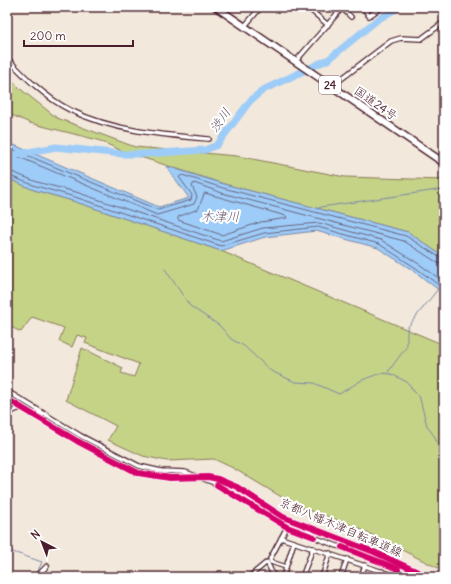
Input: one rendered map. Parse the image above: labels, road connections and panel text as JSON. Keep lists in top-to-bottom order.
{
  "streets": {
    "highway": ["24", "国道24号"],
    "cycle path": ["京都八幡木津自転車道線"]
  },
  "water": ["渋川", "木津川"],
  "scale_bar": "200 m",
  "north": "top left"
}
